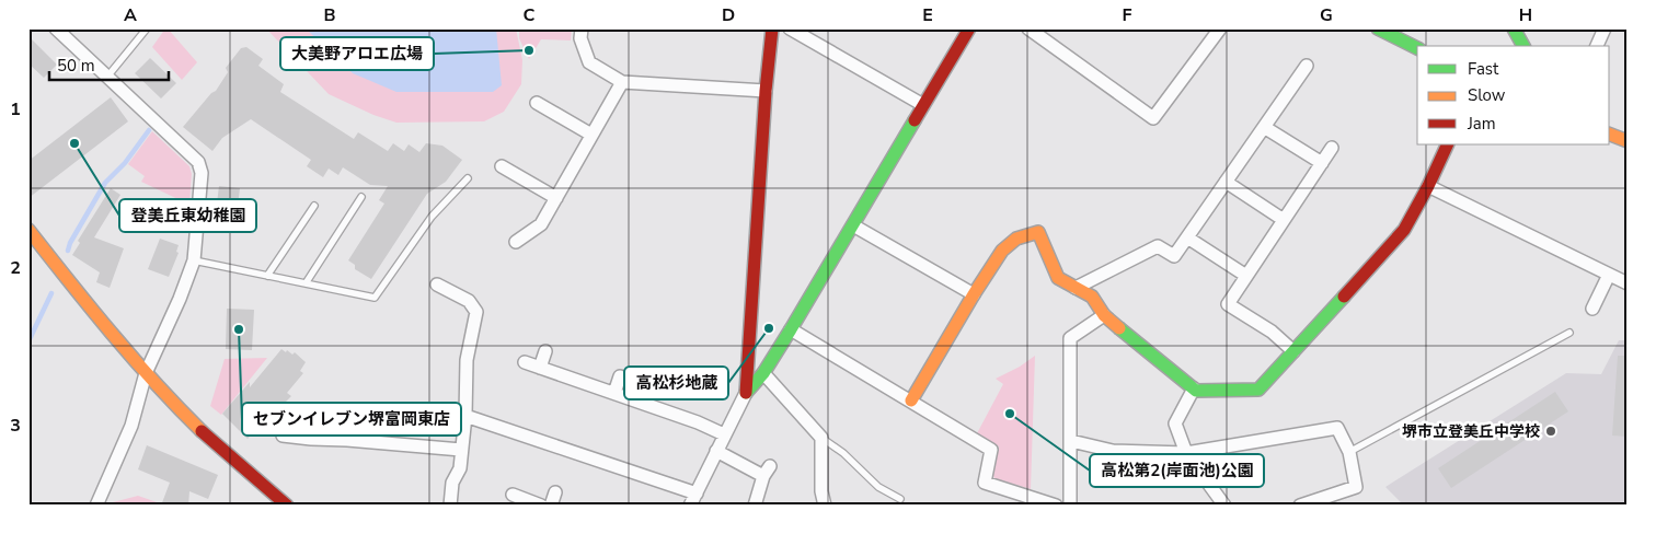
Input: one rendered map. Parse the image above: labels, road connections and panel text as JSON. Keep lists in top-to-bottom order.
{
  "places": [
    "大美野アロエ広場",
    "登美丘東幼稚園",
    "高松杉地蔵",
    "セブンイレブン堺富岡東店",
    "高松第2(岸面池)公園",
    "堺市立登美丘中学校"
  ],
  "legend": ["Fast", "Slow", "Jam"],
  "scale_bar": "50 m",
  "grid": {
    "columns": [
      "A",
      "B",
      "C",
      "D",
      "E",
      "F",
      "G",
      "H"
    ],
    "rows": ["1", "2", "3"]
  }
}
